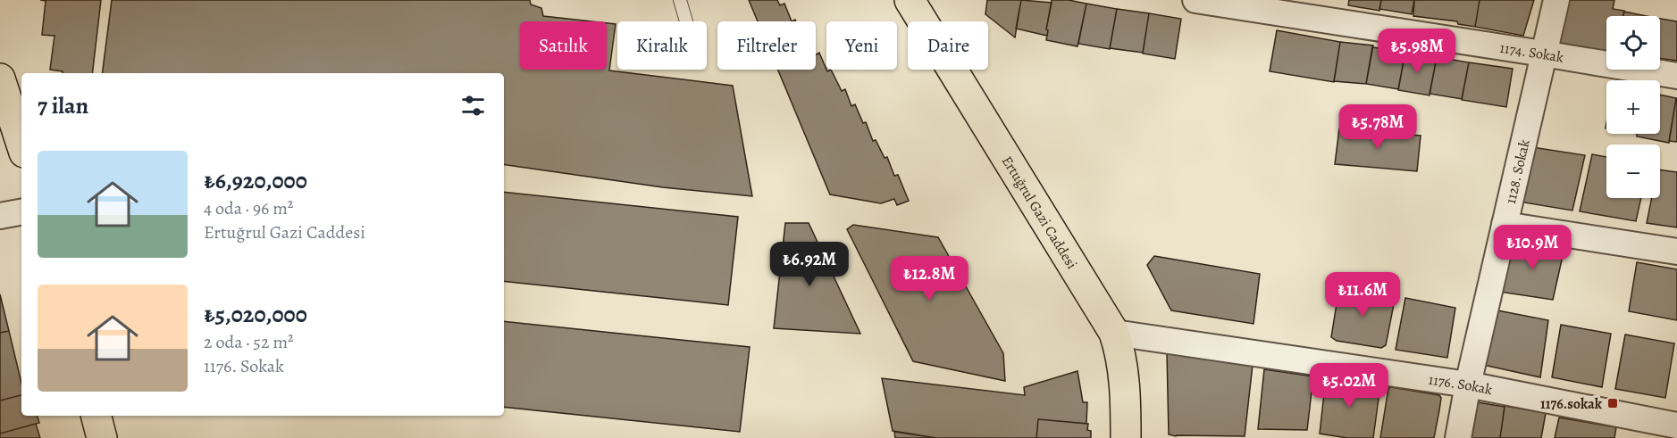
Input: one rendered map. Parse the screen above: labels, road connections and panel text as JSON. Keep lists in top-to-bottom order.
{
  "streets": {
    "main road": ["Ertuğrul Gazi Caddesi"],
    "street": ["1174. Sokak", "1128. Sokak", "1176. Sokak"]
  },
  "crossings": [
    ["1174. Sokak", "1128. Sokak"],
    ["1128. Sokak", "1176. Sokak"],
    ["Ertuğrul Gazi Caddesi", "1176. Sokak"]
  ],
  "places": {
    "transit": ["1176.sokak"]
  },
  "page": {
    "map_buttons": ["+", "−"],
    "chip": [
      "Satılık",
      "Kiralık",
      "Filtreler",
      "Yeni",
      "Daire"
    ],
    "price": [
      "₺5.98M",
      "₺5.78M",
      "₺10.9M",
      "₺6.92M",
      "₺12.8M",
      "₺11.6M",
      "₺5.02M"
    ],
    "heading": "7 ilan",
    "list": [
      {
        "name": "₺6,920,000",
        "note": "4 oda · 96 m² · Ertuğrul Gazi Caddesi"
      },
      {
        "name": "₺5,020,000",
        "note": "2 oda · 52 m² · 1176. Sokak"
      }
    ]
  }
}
